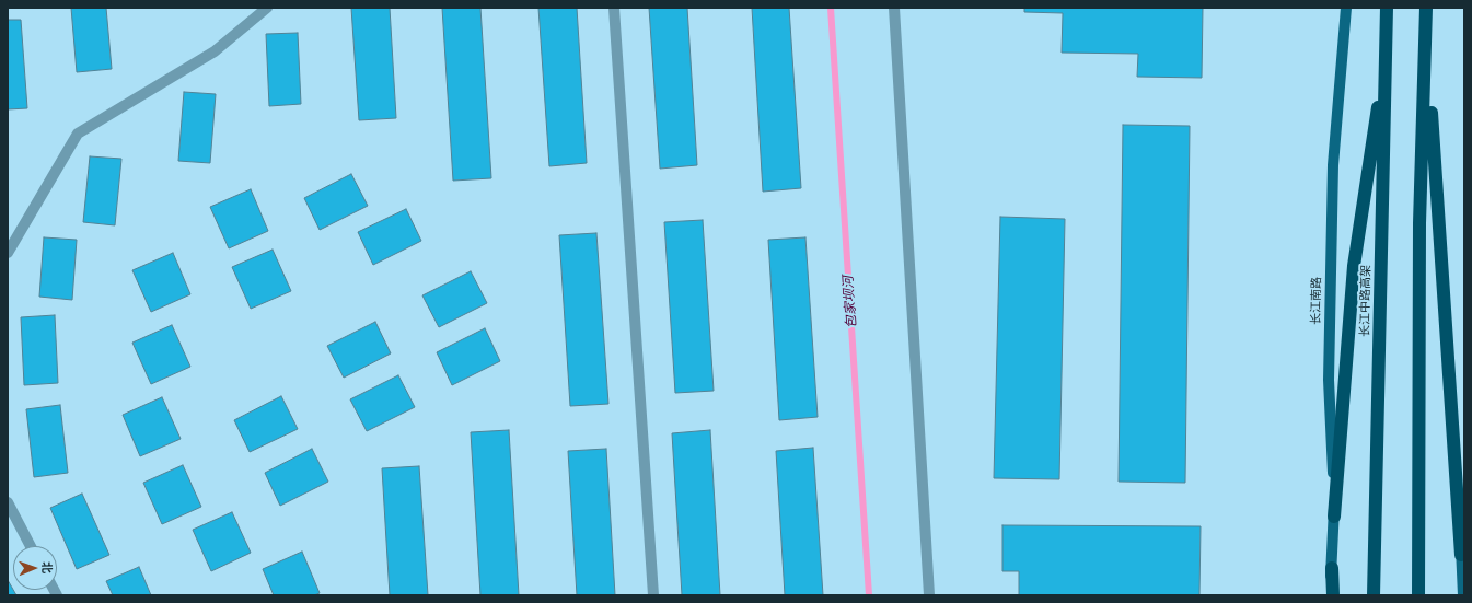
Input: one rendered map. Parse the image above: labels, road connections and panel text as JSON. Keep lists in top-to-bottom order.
{
  "streets": {
    "highway": ["长江中路高架"],
    "main road": ["长江南路"]
  },
  "water": ["包家坝河"],
  "north": "right"
}
